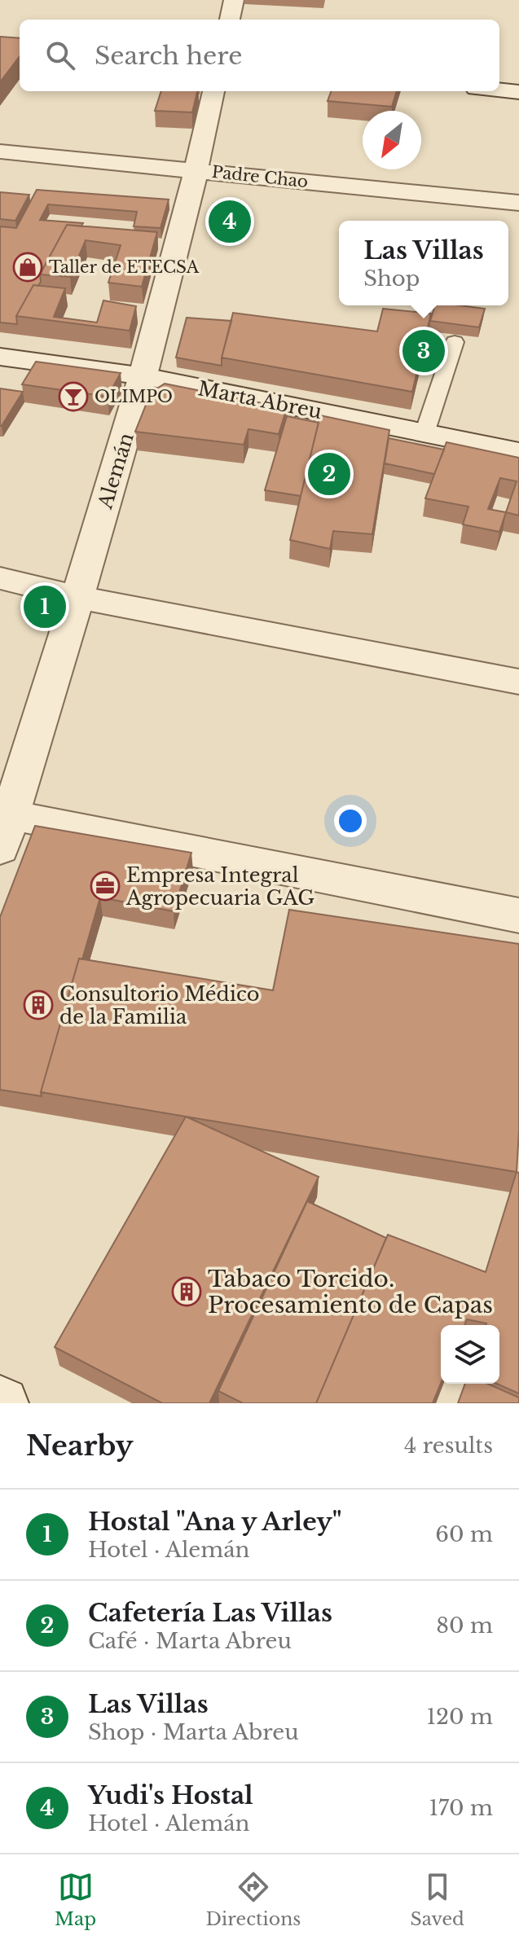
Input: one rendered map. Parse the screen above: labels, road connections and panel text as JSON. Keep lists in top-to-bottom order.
{
  "streets": {
    "street": ["Padre Chao", "Marta Abreu", "Alemán"]
  },
  "crossings": [
    ["Padre Chao", "Alemán"],
    ["Marta Abreu", "Alemán"]
  ],
  "places": {
    "shop": ["Taller de ETECSA"],
    "bar": ["OLIMPO"],
    "office": ["Empresa Integral Agropecuaria GAG"],
    "building": ["Consultorio Médico de la Familia", "Tabaco Torcido. Procesamiento de Capas"]
  },
  "north": "bottom left",
  "page": {
    "search": "Search here",
    "pins": [
      "4",
      "3",
      "2",
      "1"
    ],
    "popup": ["Las Villas", "Shop"],
    "heading": ["Nearby", "4 results"],
    "list": [
      {
        "mark": "1",
        "name": "Hostal \"Ana y Arley\"",
        "note": "Hotel · Alemán",
        "value": "60 m"
      },
      {
        "mark": "2",
        "name": "Cafetería Las Villas",
        "note": "Café · Marta Abreu",
        "value": "80 m"
      },
      {
        "mark": "3",
        "name": "Las Villas",
        "note": "Shop · Marta Abreu",
        "value": "120 m"
      },
      {
        "mark": "4",
        "name": "Yudi's Hostal",
        "note": "Hotel · Alemán",
        "value": "170 m"
      }
    ],
    "nav": ["Map", "Directions", "Saved"]
  }
}
